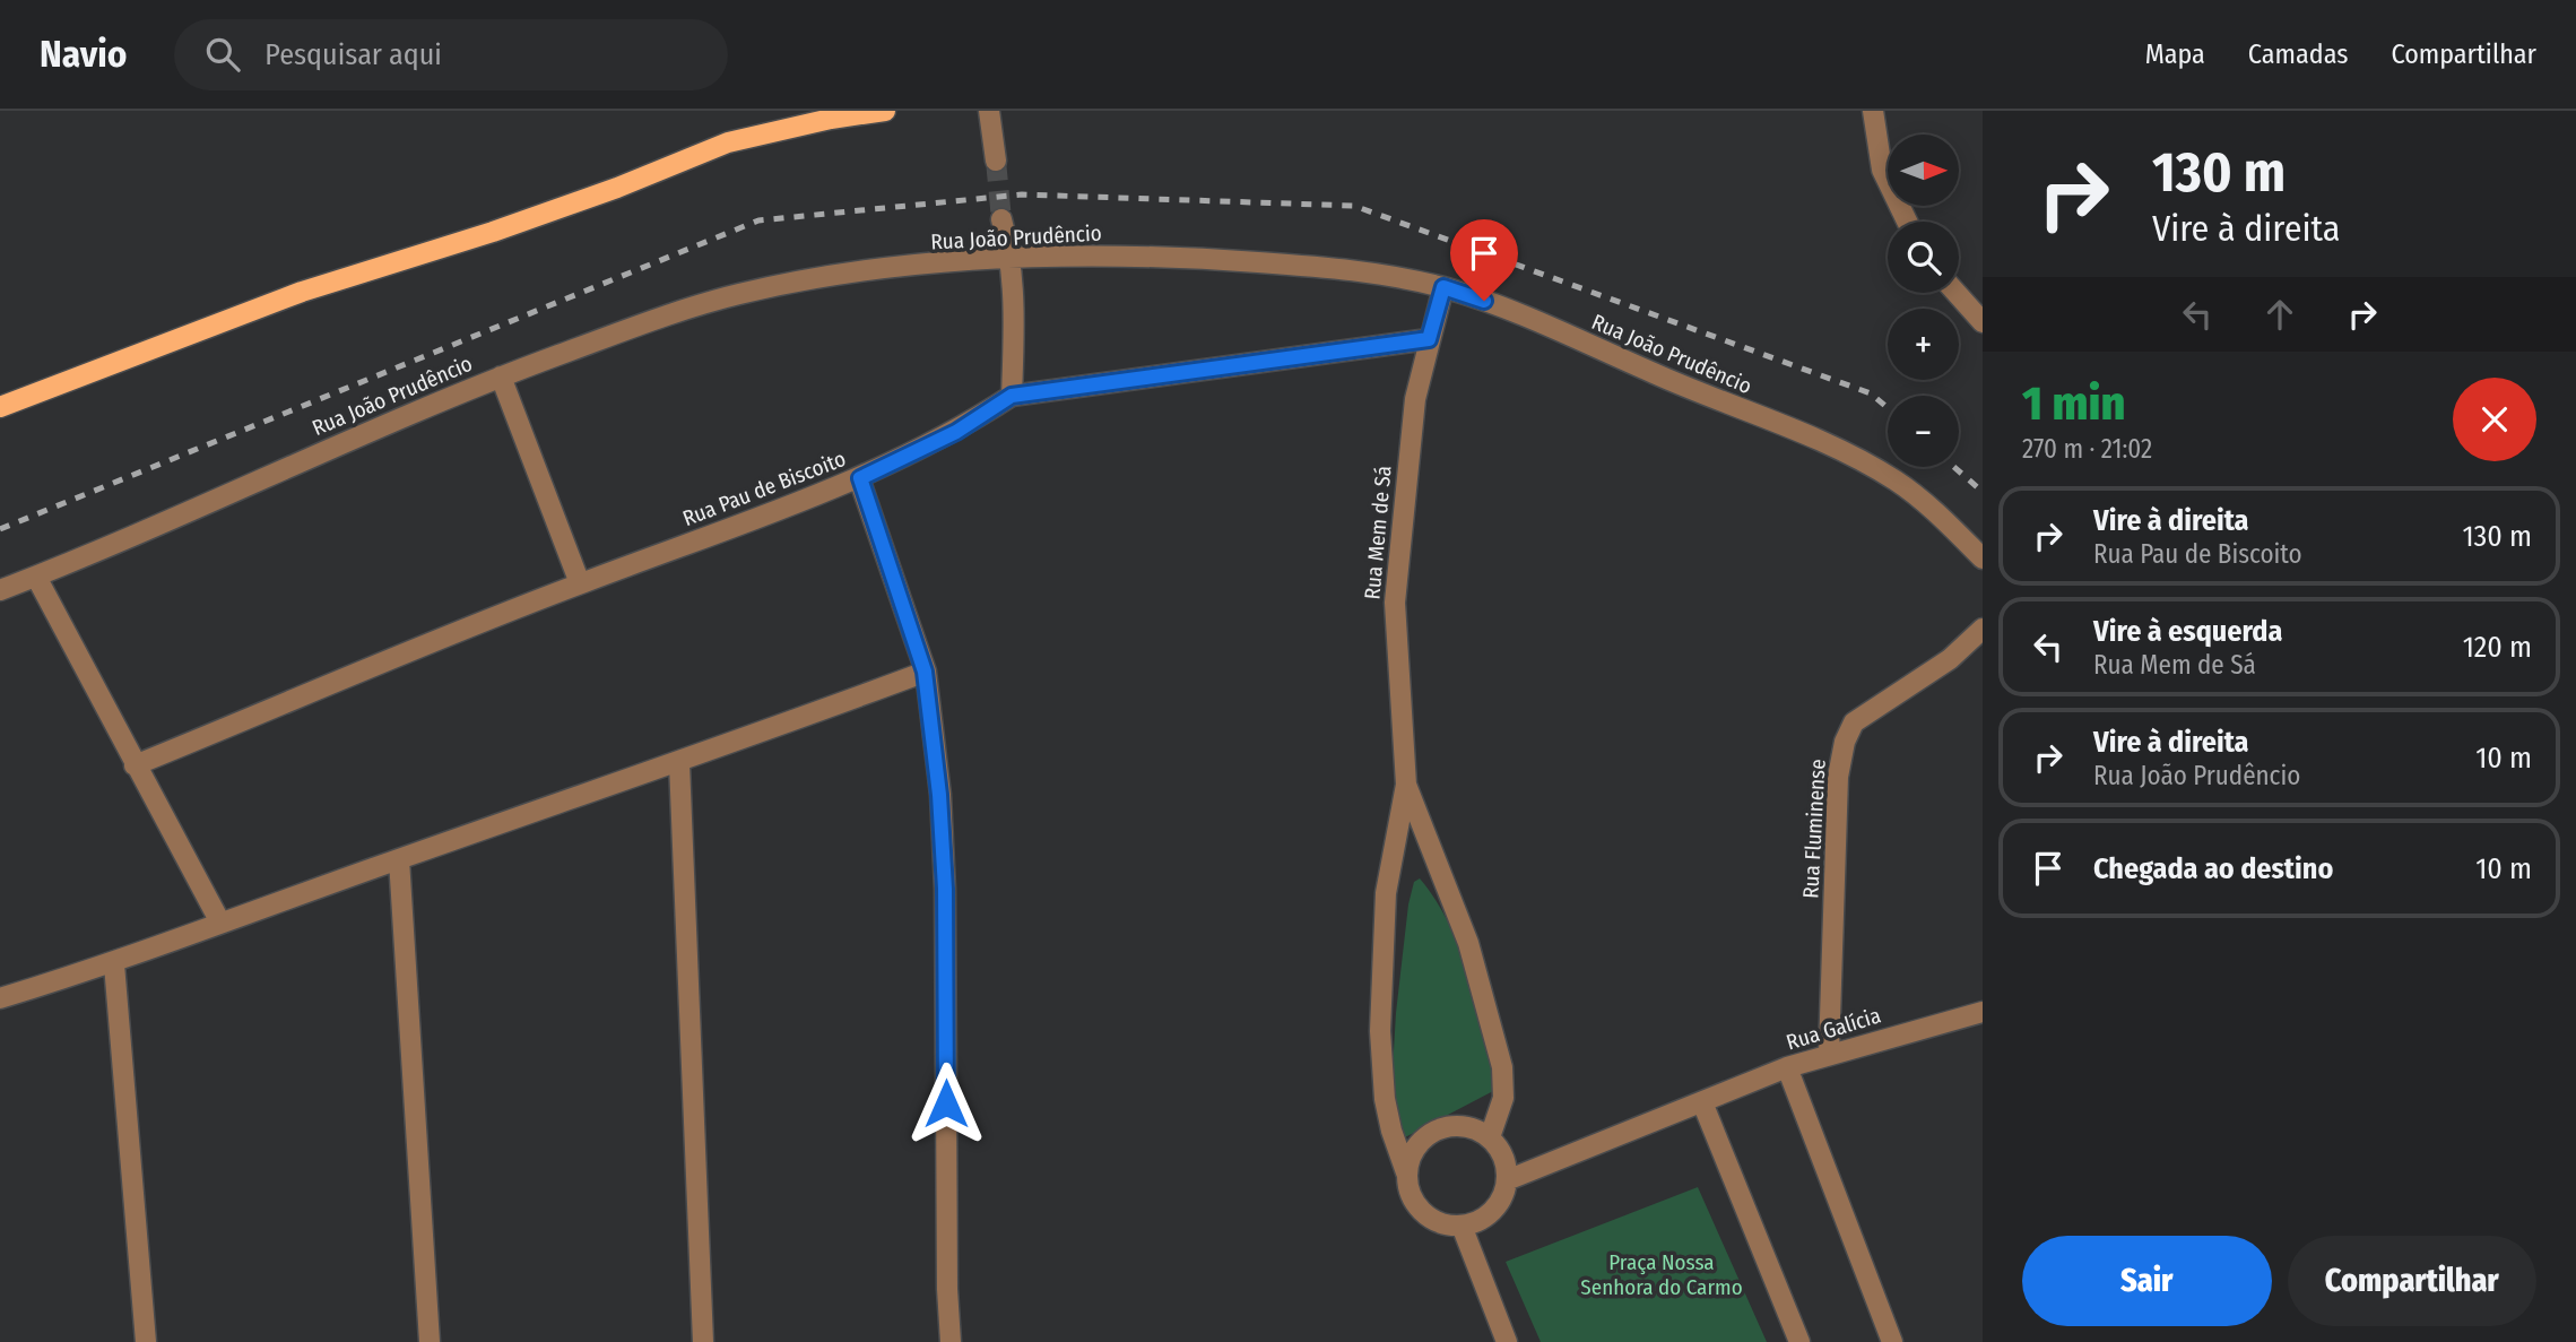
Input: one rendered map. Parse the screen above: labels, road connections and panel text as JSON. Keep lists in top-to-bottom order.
{
  "streets": {
    "street": [
      "Rua João Prudêncio",
      "Rua Pau de Biscoito",
      "Rua Mem de Sá",
      "Rua Fluminense",
      "Rua Galícia"
    ]
  },
  "crossings": [
    ["Rua João Prudêncio", "Rua Mem de Sá"],
    ["Rua Pau de Biscoito", "Rua Mem de Sá"],
    ["Rua Fluminense", "Rua Galícia"]
  ],
  "parks": ["Praça Nossa Senhora do Carmo"],
  "north": "right",
  "page": {
    "header": "Navio",
    "search": "Pesquisar aqui",
    "nav": ["Mapa", "Camadas", "Compartilhar"],
    "turn": ["130 m", "Vire à direita"],
    "map_buttons": ["+", "−"],
    "heading": ["1 min", "270 m · 21:02"],
    "list": [
      {
        "name": "Vire à direita",
        "note": "Rua Pau de Biscoito",
        "value": "130 m"
      },
      {
        "name": "Vire à esquerda",
        "note": "Rua Mem de Sá",
        "value": "120 m"
      },
      {
        "name": "Vire à direita",
        "note": "Rua João Prudêncio",
        "value": "10 m"
      },
      {
        "name": "Chegada ao destino",
        "value": "10 m"
      }
    ],
    "buttons": ["Sair", "Compartilhar"]
  }
}
